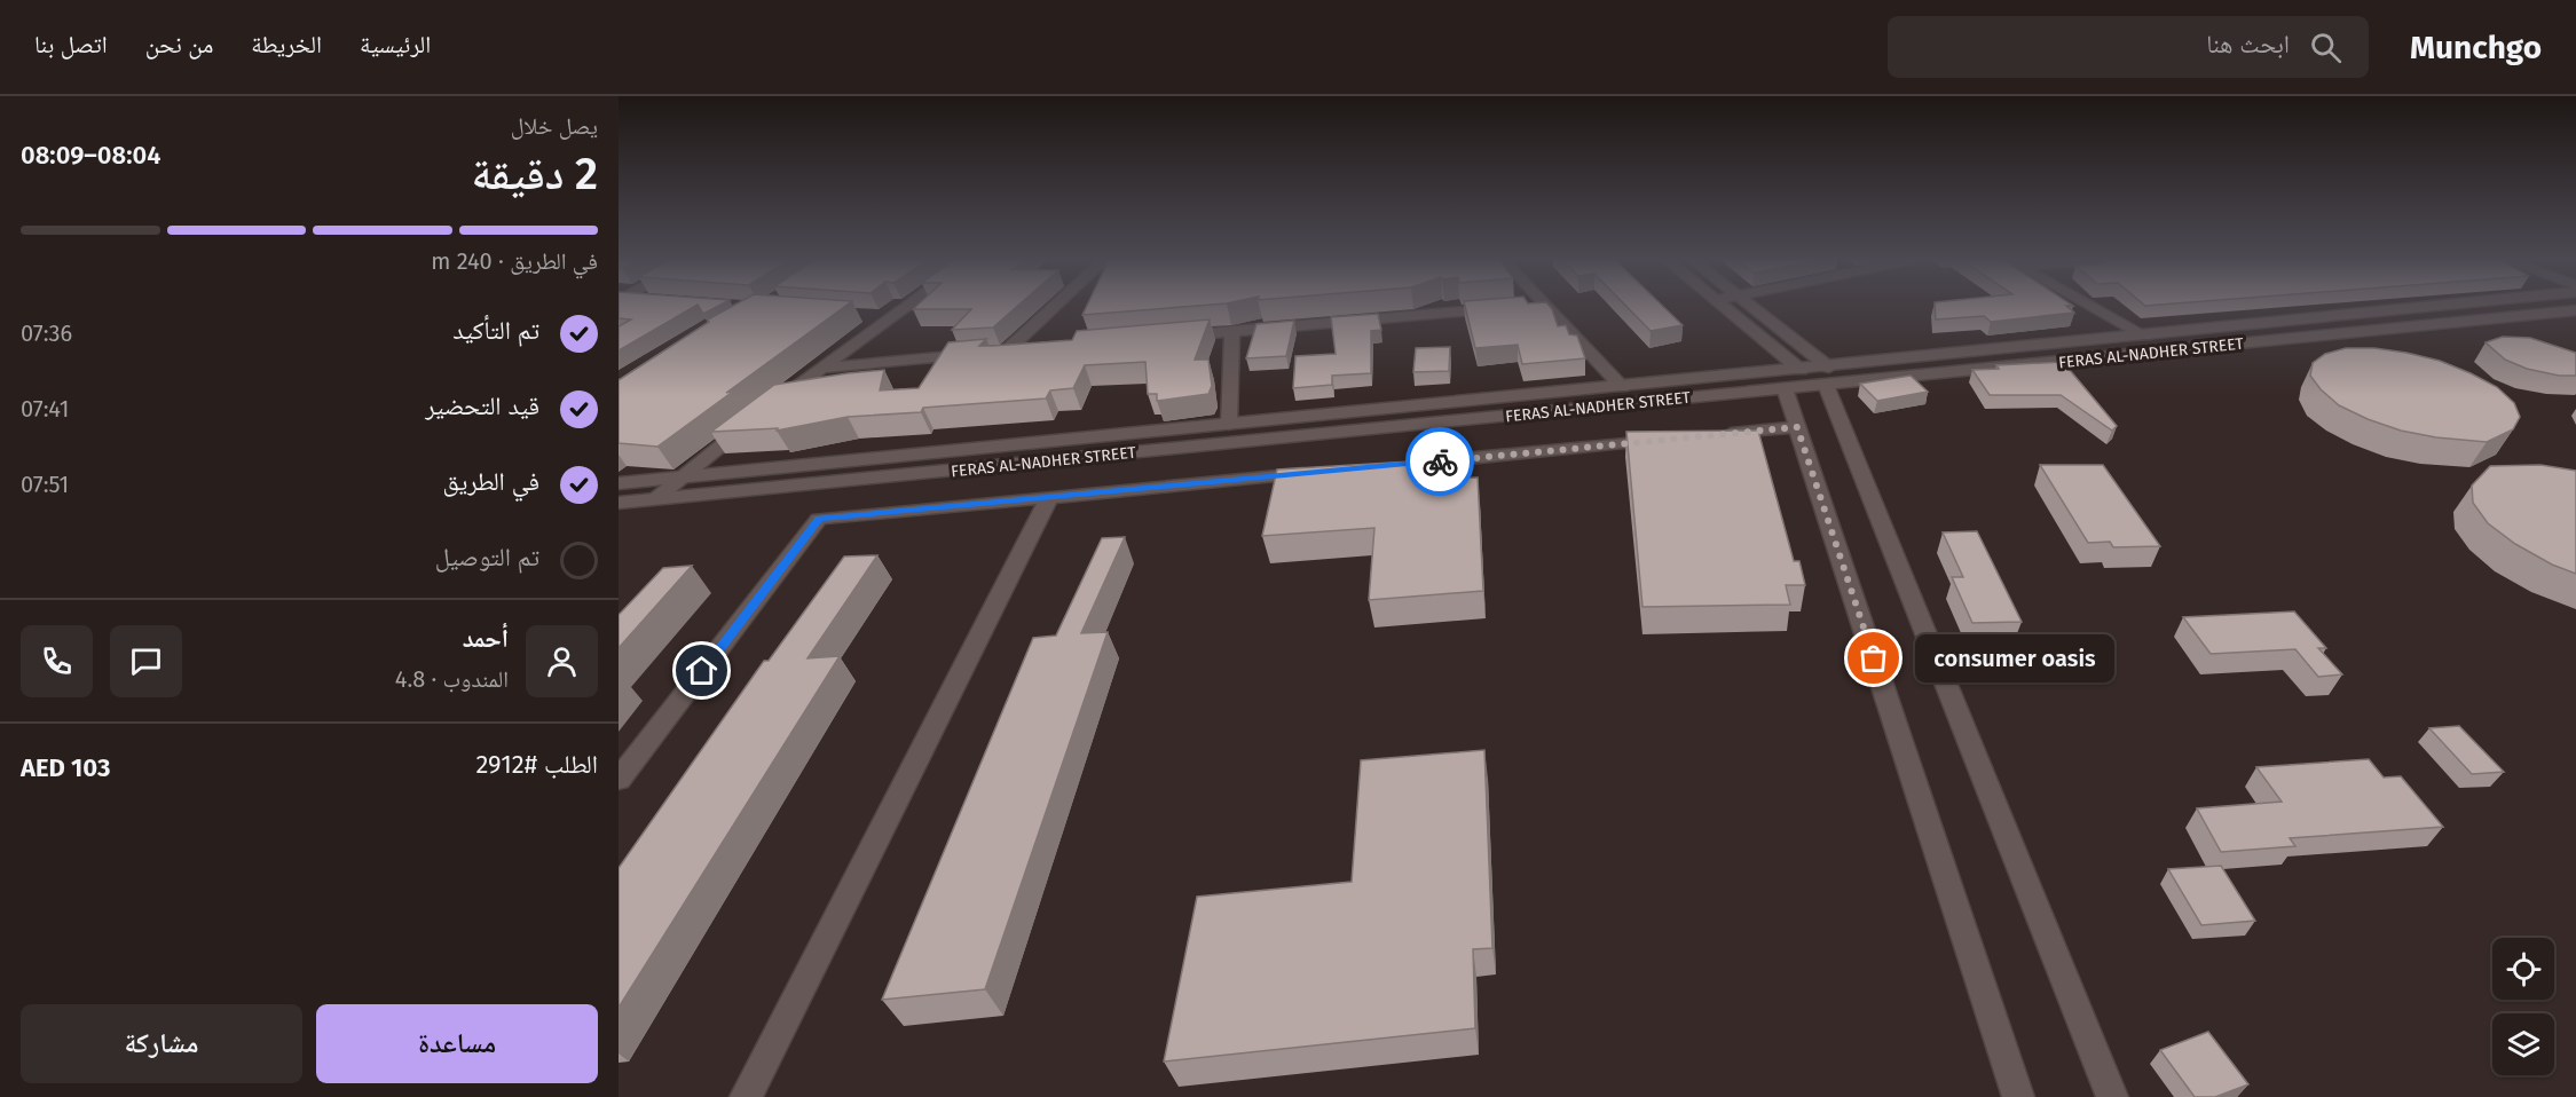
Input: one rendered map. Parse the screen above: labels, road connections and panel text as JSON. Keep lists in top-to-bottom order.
{
  "streets": {
    "street": ["FERAS AL-NADHER STREET"]
  },
  "places": ["consumer oasis"],
  "page": {
    "header": "Munchgo",
    "search": "ابحث هنا",
    "nav": [
      "الرئيسية",
      "الخريطة",
      "من نحن",
      "اتصل بنا"
    ],
    "heading": ["2 دقيقة", "يصل خلال", "08:04–08:09"],
    "panel": [
      "أحمد",
      "المندوب · 4.8",
      "الطلب #2912",
      "AED 103"
    ],
    "bar": "في الطريق · 240 m",
    "list": [
      ["تم التأكيد", "07:36"],
      ["قيد التحضير", "07:41"],
      ["في الطريق", "07:51"],
      "تم التوصيل"
    ],
    "bubble": "consumer oasis",
    "buttons": ["مساعدة", "مشاركة"]
  }
}
